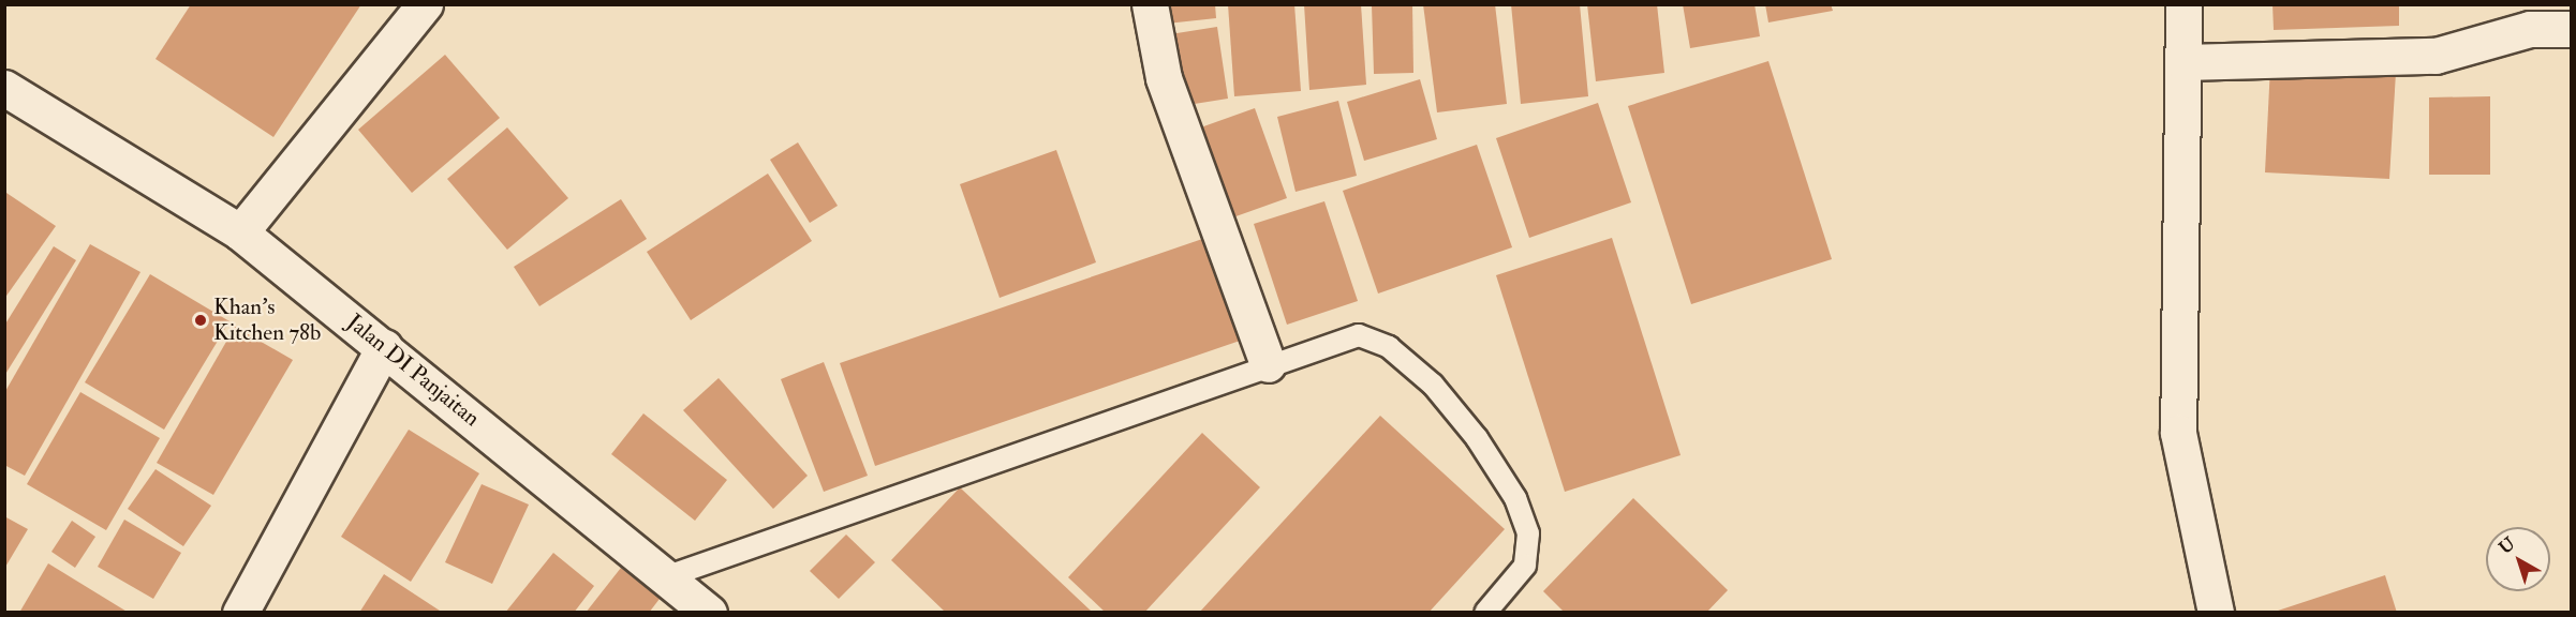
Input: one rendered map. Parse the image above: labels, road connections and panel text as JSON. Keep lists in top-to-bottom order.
{
  "streets": {
    "street": ["Jalan DI Panjaitan"]
  },
  "places": ["Khan's Kitchen 78b"],
  "north": "top left"
}
